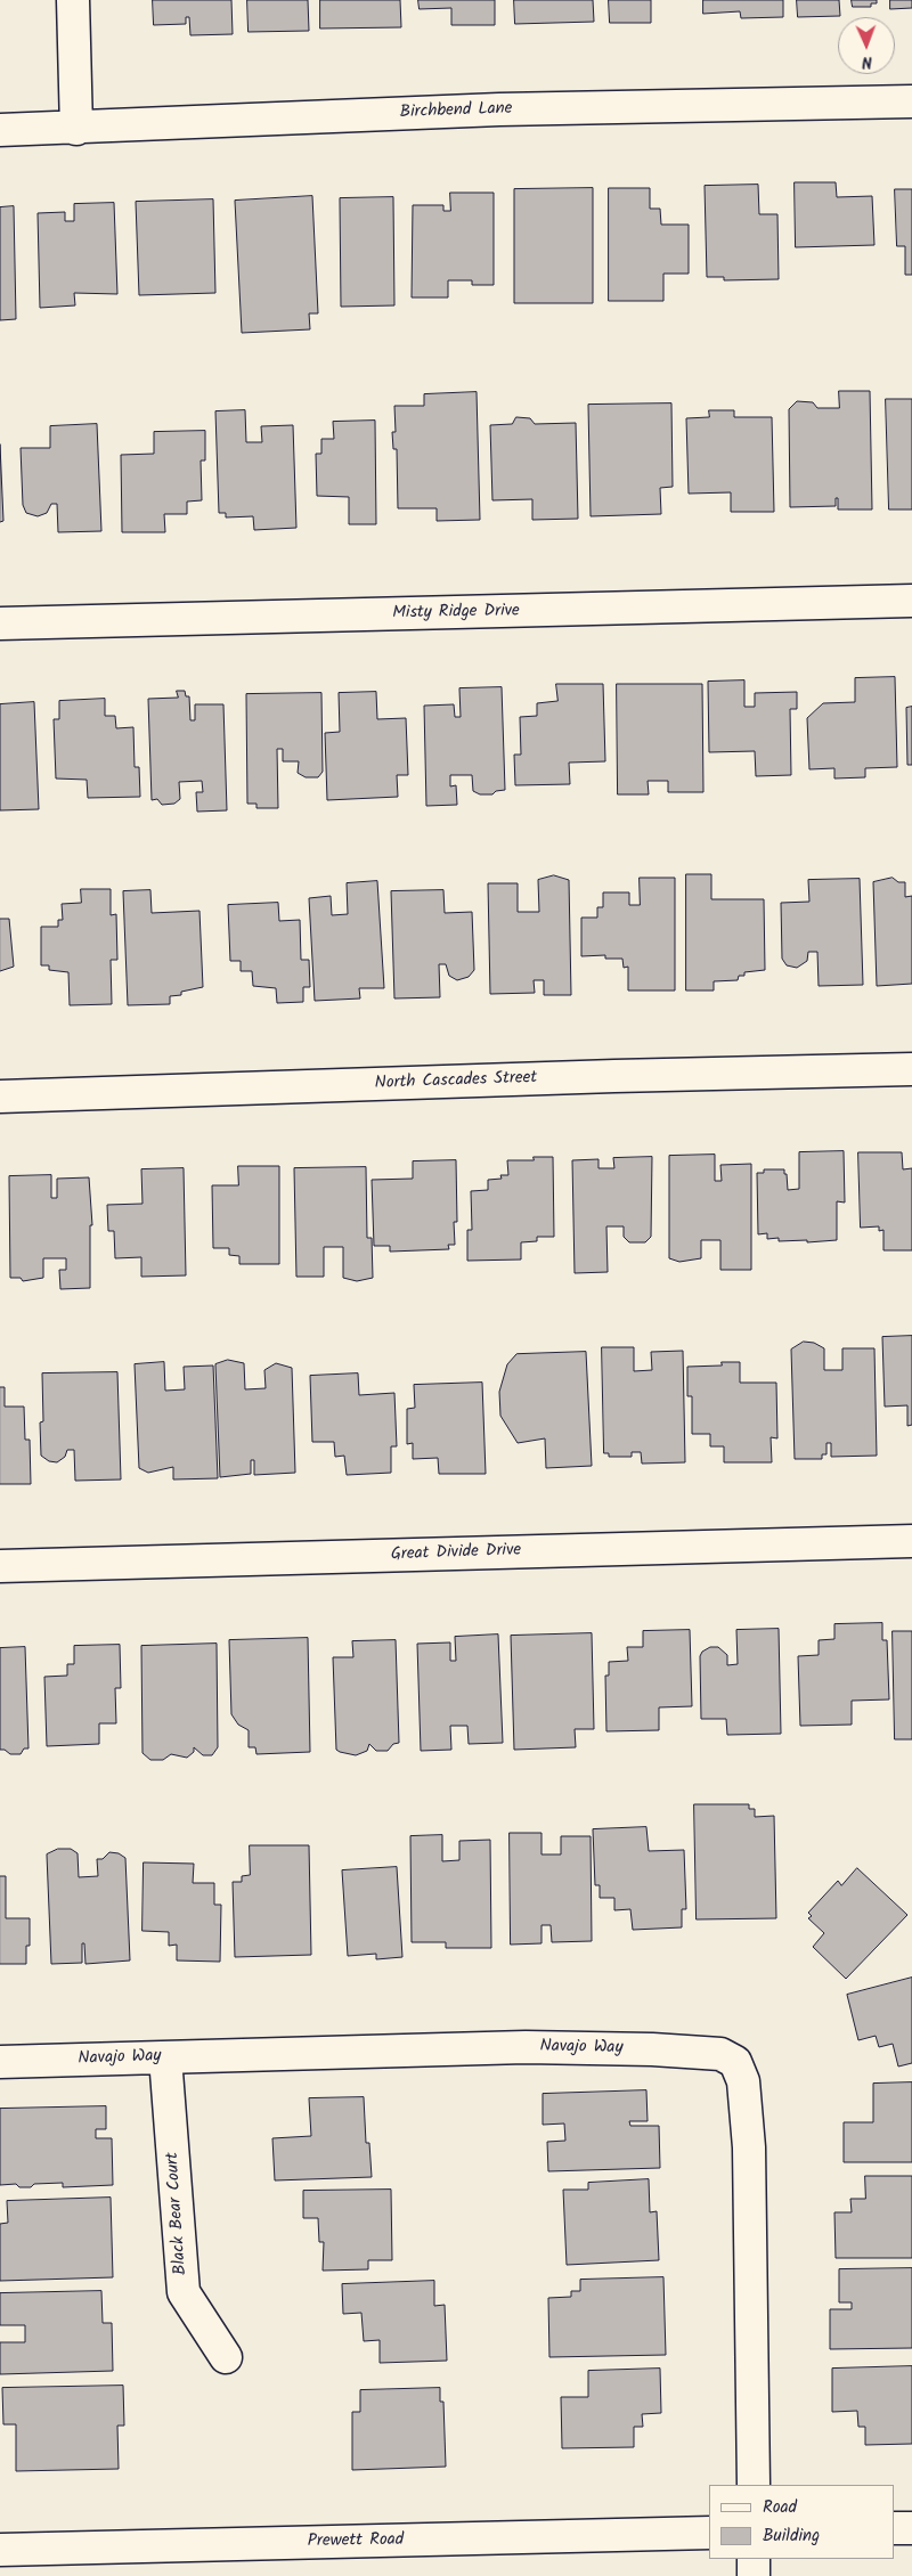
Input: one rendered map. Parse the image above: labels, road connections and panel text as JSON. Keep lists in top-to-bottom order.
{
  "streets": {
    "street": [
      "Birchbend Lane",
      "Misty Ridge Drive",
      "North Cascades Street",
      "Great Divide Drive",
      "Navajo Way",
      "Black Bear Court",
      "Prewett Road"
    ]
  },
  "crossings": [
    ["Navajo Way", "Black Bear Court"]
  ],
  "legend": ["Road", "Building"],
  "north": "bottom"
}
